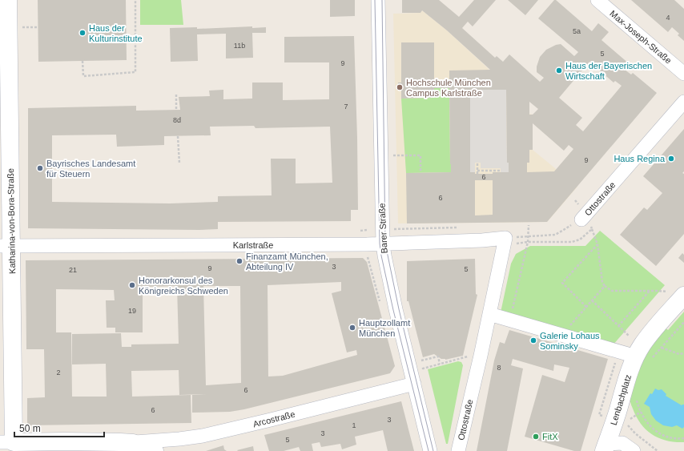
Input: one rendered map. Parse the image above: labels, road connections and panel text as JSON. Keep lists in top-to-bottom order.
{
  "streets": {
    "street": [
      "Max-Joseph-Straße",
      "Ottostraße",
      "Katharina-von-Bora-Straße",
      "Barer Straße",
      "Karlstraße",
      "Lenbachplatz",
      "Arcostraße"
    ]
  },
  "crossings": [
    ["Ottostraße", "Karlstraße"],
    ["Katharina-von-Bora-Straße", "Karlstraße"],
    ["Barer Straße", "Karlstraße"],
    ["Barer Straße", "Arcostraße"]
  ],
  "places": [
    "Haus der Kulturinstitute",
    "Haus der Bayerischen Wirtschaft",
    "Hochschule München Campus Karlstraße",
    "Haus Regina",
    "Bayrisches Landesamt für Steuern",
    "Finanzamt München, Abteilung IV",
    "Honorarkonsul des Königreichs Schweden",
    "Hauptzollamt München",
    "Galerie Lohaus Sominsky",
    "FitX"
  ],
  "house_numbers": [
    "4",
    "5a",
    "11b",
    "5",
    "9",
    "7",
    "8d",
    "9",
    "6",
    "6",
    "3",
    "9",
    "5",
    "21",
    "19",
    "8",
    "2",
    "6",
    "6",
    "3",
    "1",
    "3",
    "5"
  ],
  "scale_bar": "50 m"
}
